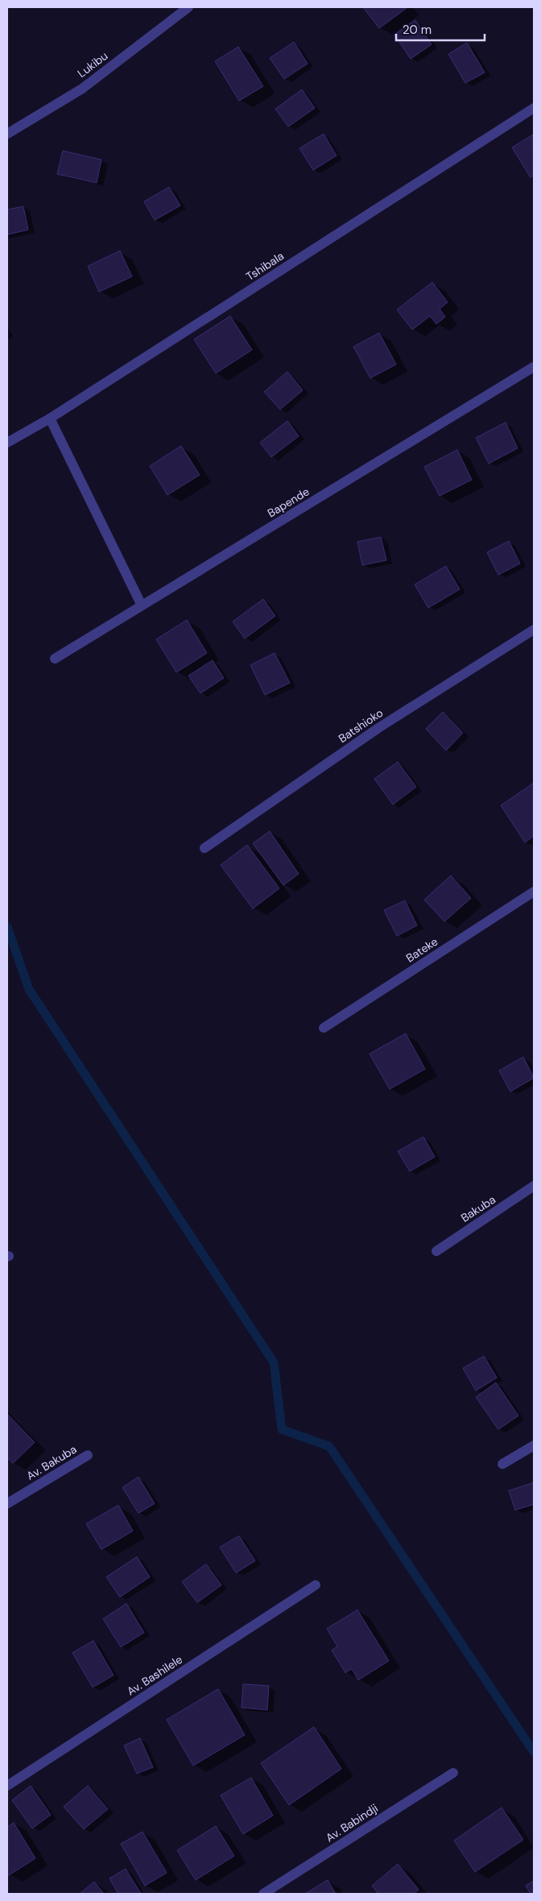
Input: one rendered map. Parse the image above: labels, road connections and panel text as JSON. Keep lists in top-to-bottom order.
{
  "streets": {
    "street": [
      "Lukibu",
      "Tshibala",
      "Bapende",
      "Batshioko",
      "Bateke",
      "Bakuba",
      "Av. Bakuba",
      "Av. Bashilele",
      "Av. Babindji"
    ]
  },
  "scale_bar": "20 m"
}
